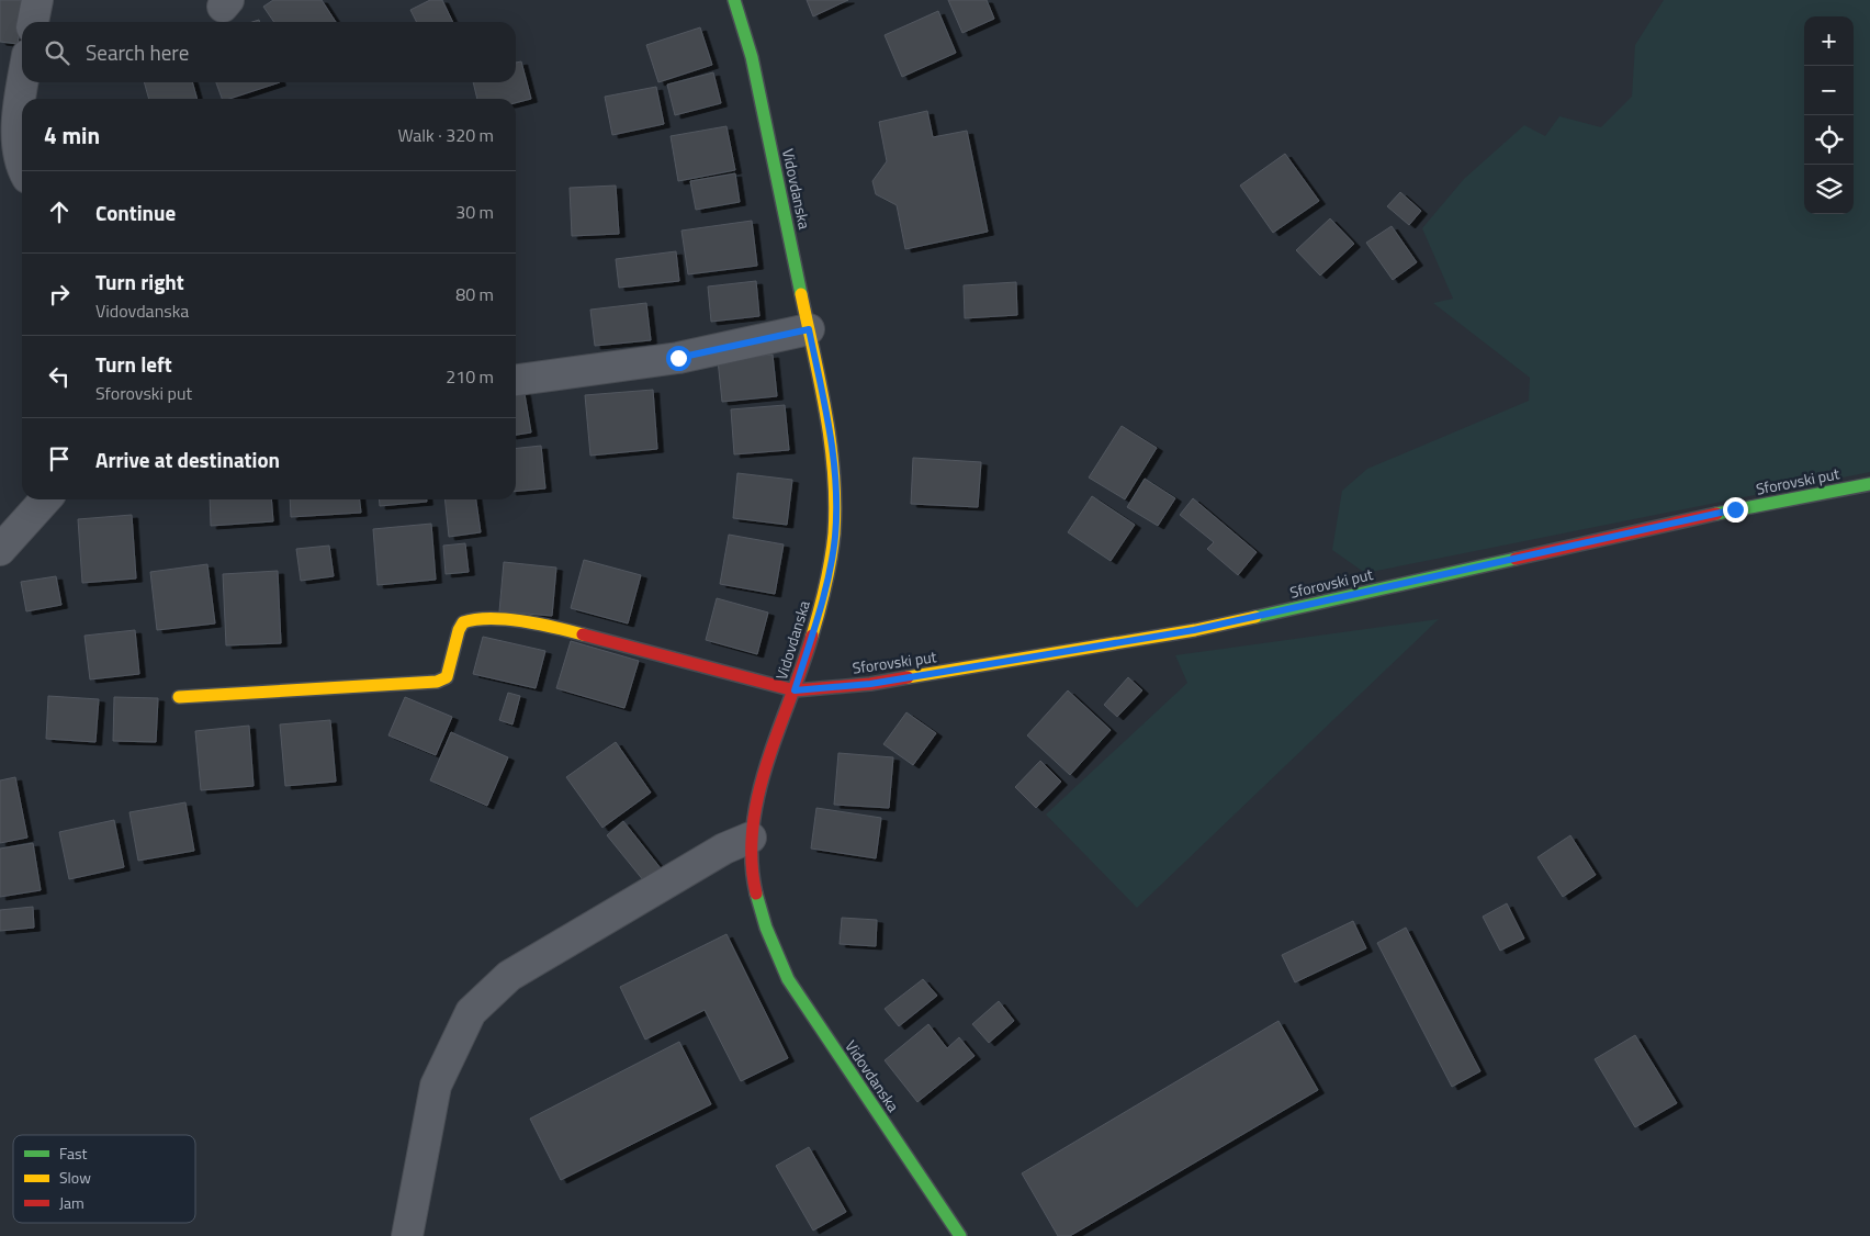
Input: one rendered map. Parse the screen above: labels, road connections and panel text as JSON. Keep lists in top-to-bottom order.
{
  "streets": {
    "street": ["Vidovdanska", "Sforovski put"]
  },
  "crossings": [
    ["Vidovdanska", "Sforovski put"]
  ],
  "legend": ["Fast", "Slow", "Jam"],
  "page": {
    "map_buttons": ["+", "−"],
    "search": "Search here",
    "heading": ["4 min", "Walk · 320 m"],
    "list": [
      ["Continue", "30 m"],
      ["Turn right", "Vidovdanska", "80 m"],
      ["Turn left", "Sforovski put", "210 m"],
      "Arrive at destination"
    ]
  }
}
